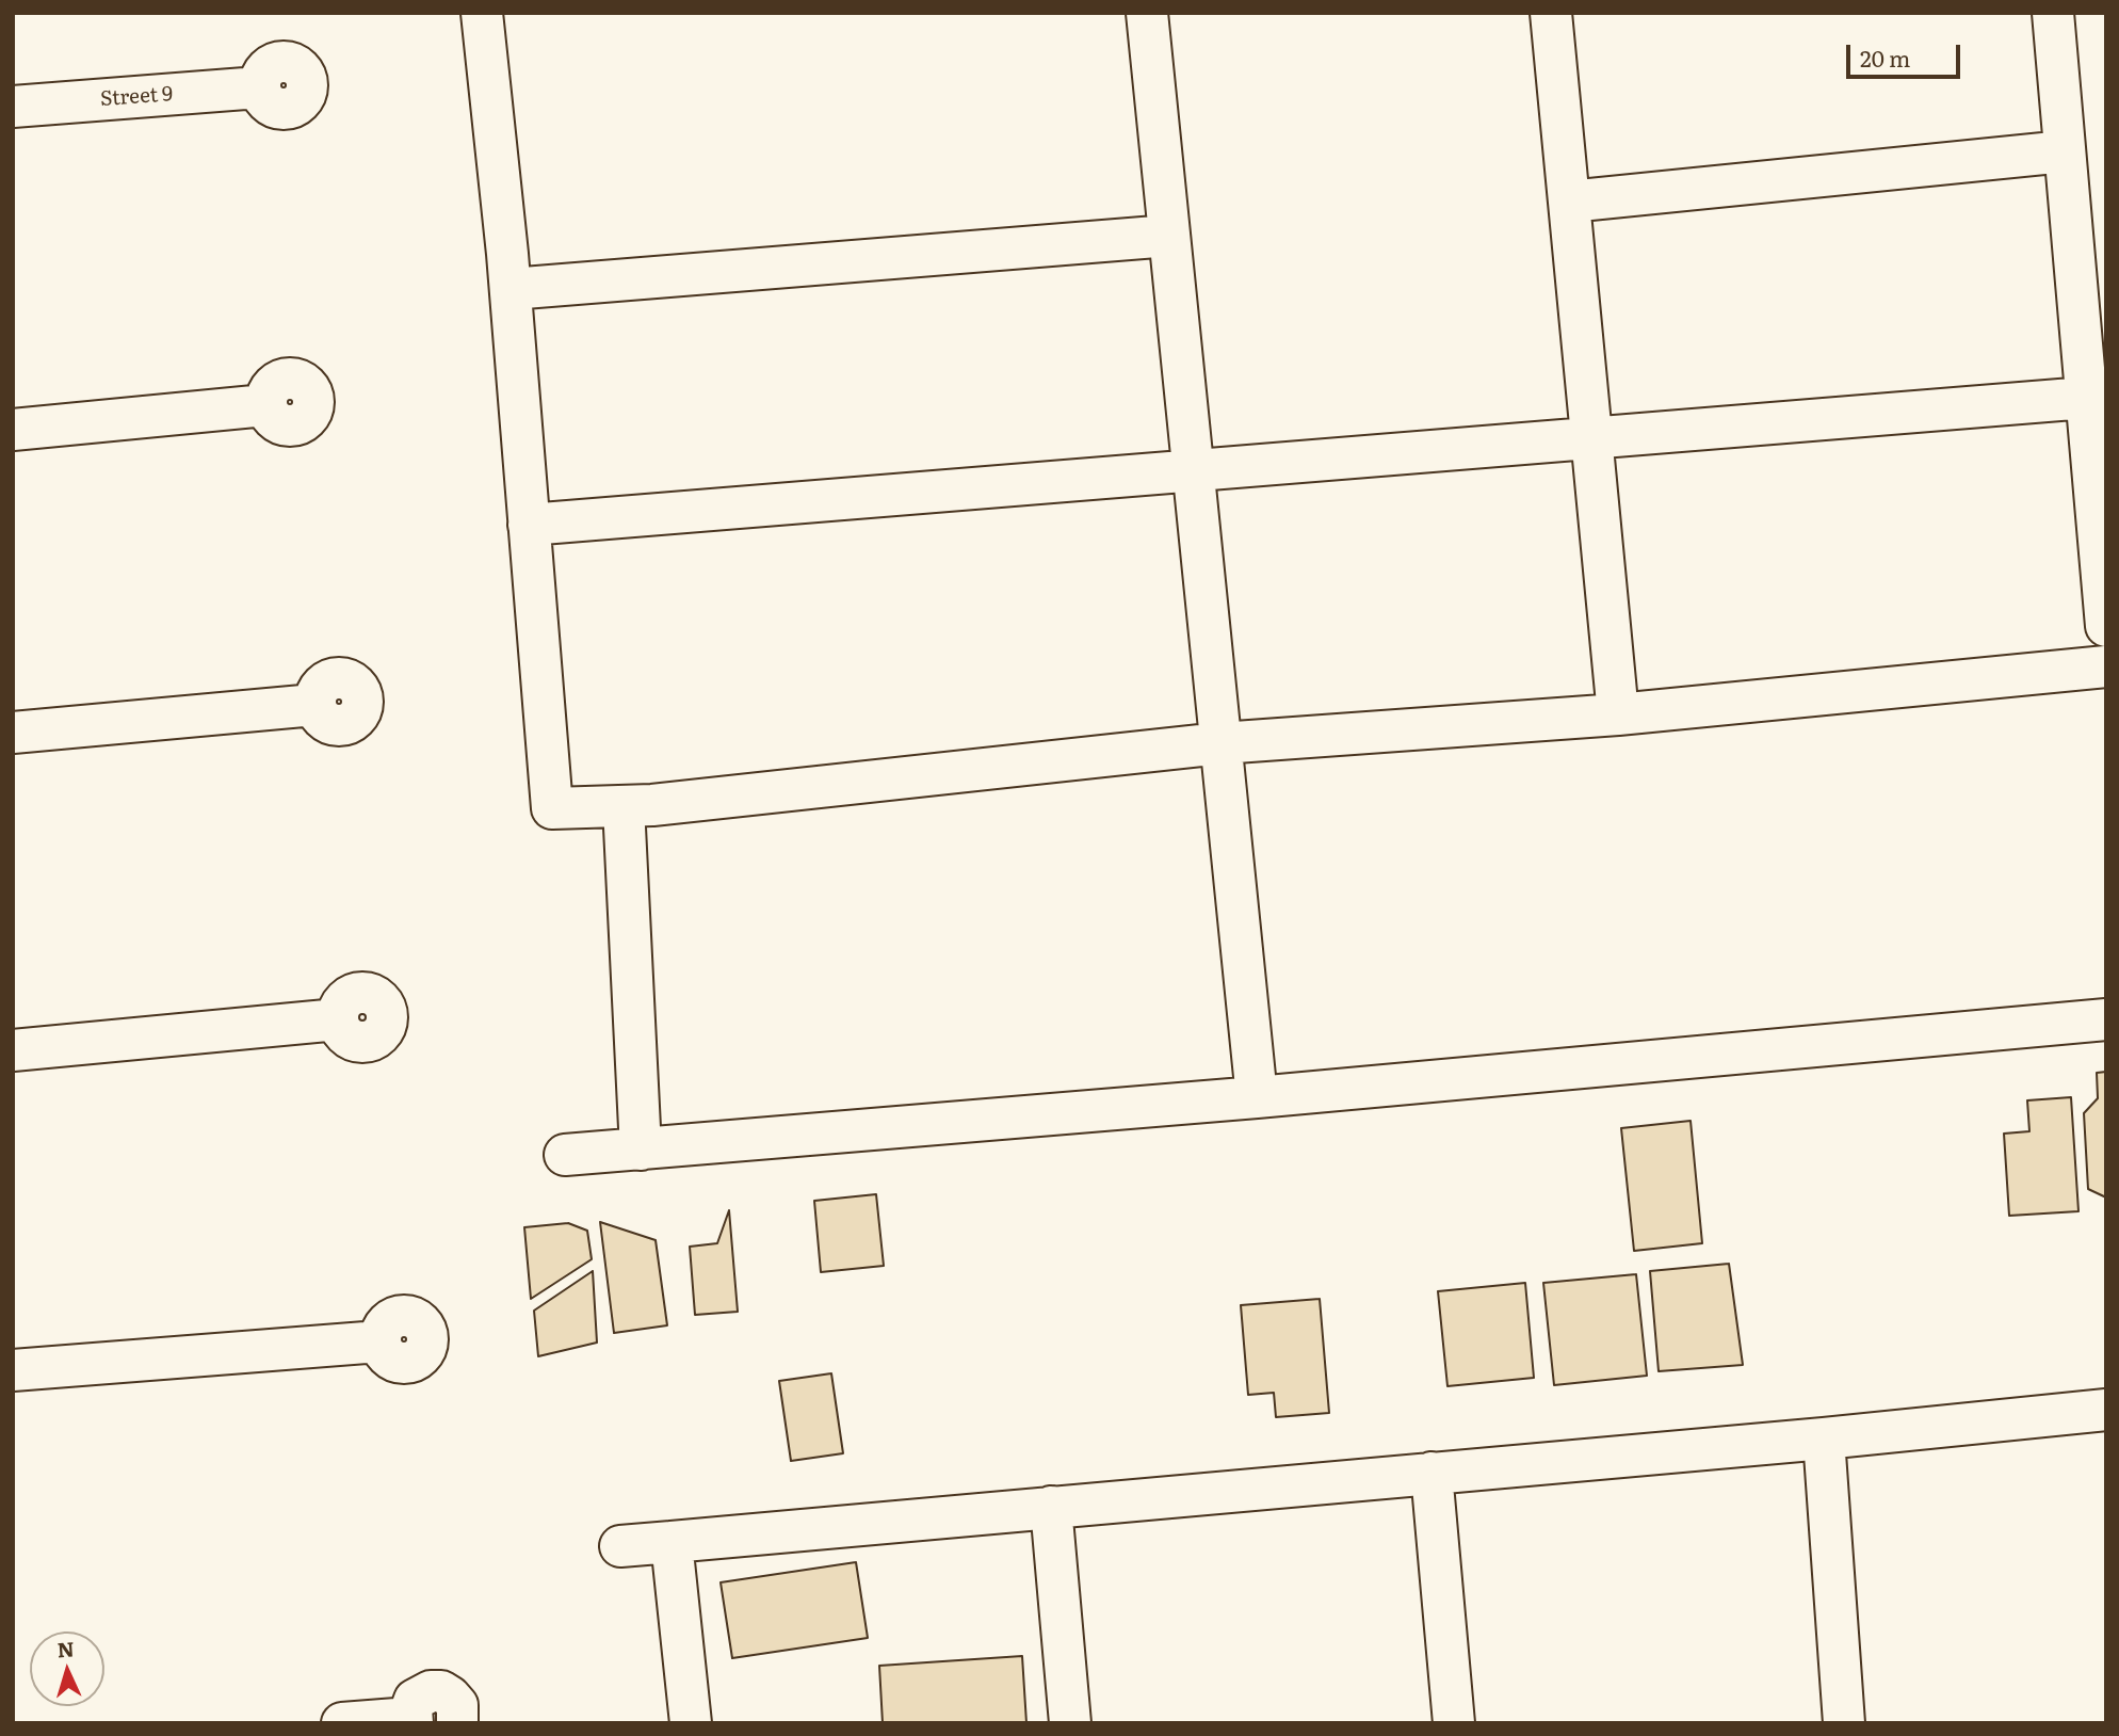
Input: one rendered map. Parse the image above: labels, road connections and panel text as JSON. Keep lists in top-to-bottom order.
{
  "streets": {
    "street": ["Street 9"]
  },
  "scale_bar": "20 m",
  "north": "top"
}
